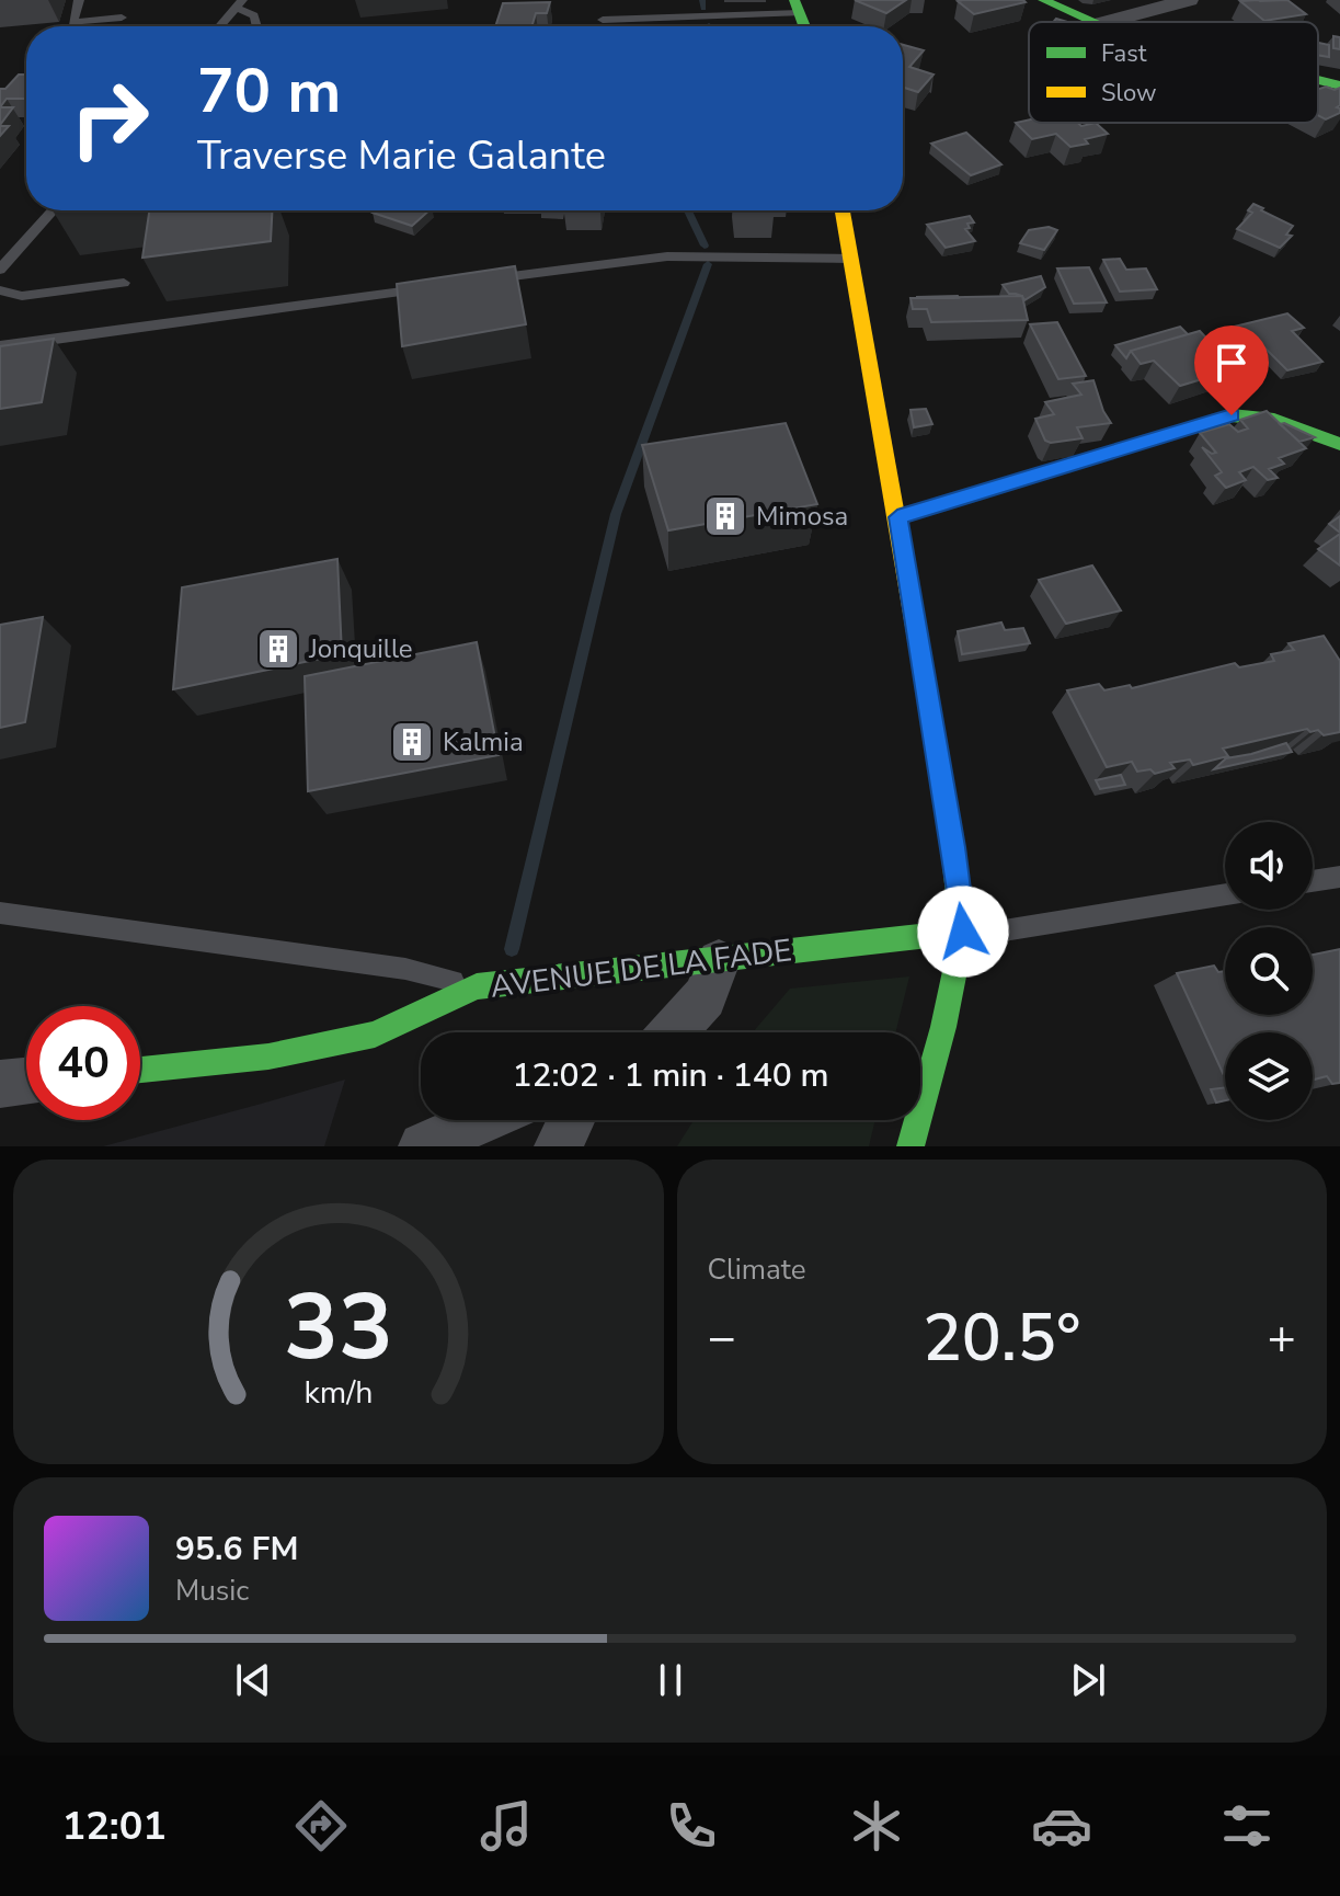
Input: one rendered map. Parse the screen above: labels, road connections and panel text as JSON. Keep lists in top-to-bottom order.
{
  "streets": {
    "street": ["AVENUE DE LA FADE"]
  },
  "places": {
    "building": ["Mimosa", "Jonquille", "Kalmia"]
  },
  "legend": ["Fast", "Slow"],
  "page": {
    "turn": ["70 m", "Traverse Marie Galante"],
    "limit": "40",
    "trip": "12:02 · 1 min · 140 m",
    "tile": "Climate",
    "heat": ["−", "20.5°", "+"],
    "song": ["95.6 FM", "Music"],
    "tabs": "12:01",
    "gauge": ["33", "km/h"]
  }
}
